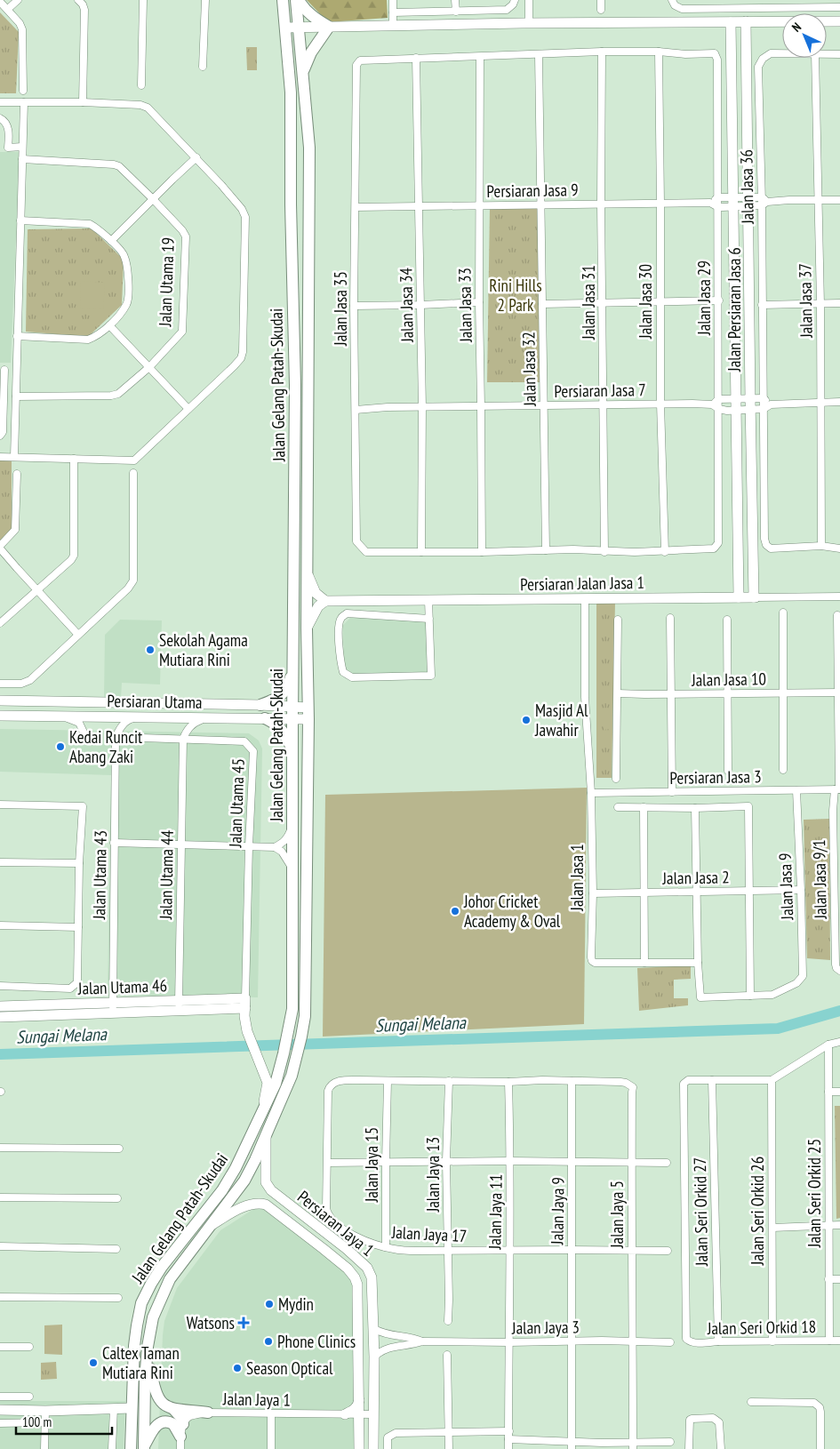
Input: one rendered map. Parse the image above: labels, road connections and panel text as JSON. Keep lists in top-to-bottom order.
{
  "streets": {
    "main road": ["Jalan Gelang Patah-Skudai"],
    "street": [
      "Jalan Jasa 36",
      "Persiaran Jasa 9",
      "Jalan Utama 19",
      "Jalan Jasa 29",
      "Jalan Jasa 37",
      "Jalan Jasa 30",
      "Jalan Jasa 31",
      "Jalan Jasa 34",
      "Jalan Jasa 33",
      "Jalan Jasa 35",
      "Jalan Persiaran Jasa 6",
      "Jalan Jasa 32",
      "Persiaran Jasa 7",
      "Persiaran Jalan Jasa 1",
      "Jalan Jasa 10",
      "Persiaran Utama",
      "Persiaran Jasa 3",
      "Jalan Utama 45",
      "Jalan Utama 43",
      "Jalan Utama 44",
      "Jalan Jasa 1",
      "Jalan Jasa 2",
      "Jalan Jasa 9/1",
      "Jalan Jasa 9",
      "Jalan Utama 46",
      "Jalan Jaya 15",
      "Jalan Jaya 13",
      "Jalan Seri Orkid 25",
      "Jalan Jaya 9",
      "Jalan Seri Orkid 26",
      "Jalan Jaya 11",
      "Jalan Seri Orkid 27",
      "Jalan Jaya 5",
      "Persiaran Jaya 1",
      "Jalan Jaya 17",
      "Jalan Jaya 3",
      "Jalan Seri Orkid 18",
      "Jalan Jaya 1"
    ]
  },
  "crossings": [
    ["Jalan Jasa 36", "Jalan Jasa 37"],
    ["Persiaran Jasa 9", "Jalan Jasa 30"],
    ["Persiaran Jasa 9", "Jalan Jasa 31"],
    ["Persiaran Jasa 9", "Jalan Jasa 34"],
    ["Persiaran Jasa 9", "Jalan Jasa 33"],
    ["Persiaran Jasa 9", "Jalan Jasa 35"],
    ["Persiaran Jasa 9", "Jalan Jasa 32"],
    ["Jalan Jasa 29", "Jalan Jasa 30"],
    ["Jalan Jasa 30", "Persiaran Jasa 7"],
    ["Jalan Jasa 31", "Persiaran Jasa 7"],
    ["Jalan Jasa 34", "Jalan Jasa 35"],
    ["Jalan Jasa 34", "Persiaran Jasa 7"],
    ["Jalan Jasa 33", "Persiaran Jasa 7"],
    ["Jalan Jasa 35", "Persiaran Jasa 7"],
    ["Jalan Persiaran Jasa 6", "Persiaran Jalan Jasa 1"],
    ["Jalan Jasa 32", "Persiaran Jasa 7"],
    ["Jalan Gelang Patah-Skudai", "Persiaran Utama"],
    ["Jalan Gelang Patah-Skudai", "Persiaran Jaya 1"],
    ["Persiaran Jalan Jasa 1", "Jalan Jasa 1"],
    ["Jalan Jasa 10", "Jalan Jasa 9/1"],
    ["Persiaran Jasa 3", "Jalan Jasa 1"],
    ["Persiaran Jasa 3", "Jalan Jasa 9/1"],
    ["Persiaran Jasa 3", "Jalan Jasa 9"],
    ["Jalan Utama 45", "Jalan Utama 43"],
    ["Jalan Utama 45", "Jalan Utama 44"],
    ["Jalan Utama 45", "Jalan Utama 46"],
    ["Jalan Utama 43", "Jalan Utama 46"],
    ["Jalan Utama 44", "Jalan Utama 46"],
    ["Jalan Jasa 1", "Jalan Jasa 2"],
    ["Jalan Jasa 2", "Jalan Jasa 9"],
    ["Jalan Jaya 15", "Jalan Jaya 17"],
    ["Jalan Jaya 13", "Jalan Jaya 17"],
    ["Jalan Seri Orkid 25", "Jalan Seri Orkid 18"],
    ["Jalan Jaya 9", "Jalan Jaya 5"],
    ["Jalan Jaya 9", "Jalan Jaya 17"],
    ["Jalan Jaya 9", "Jalan Jaya 3"],
    ["Jalan Seri Orkid 26", "Jalan Seri Orkid 18"],
    ["Jalan Jaya 11", "Jalan Jaya 17"],
    ["Jalan Jaya 11", "Jalan Jaya 3"],
    ["Jalan Seri Orkid 27", "Jalan Seri Orkid 18"],
    ["Jalan Jaya 5", "Jalan Jaya 17"],
    ["Jalan Jaya 5", "Jalan Jaya 3"],
    ["Persiaran Jaya 1", "Jalan Jaya 1"]
  ],
  "water": ["Sungai Melana"],
  "parks": ["Rini Hills 2 Park"],
  "places": {
    "other": [
      "Sekolah Agama Mutiara Rini",
      "Masjid Al Jawahir",
      "Kedai Runcit Abang Zaki",
      "Johor Cricket Academy & Oval",
      "Mydin",
      "Phone Clinics",
      "Caltex Taman Mutiara Rini",
      "Season Optical"
    ],
    "health": ["Watsons"]
  },
  "scale_bar": "100 m",
  "north": "top left"
}
